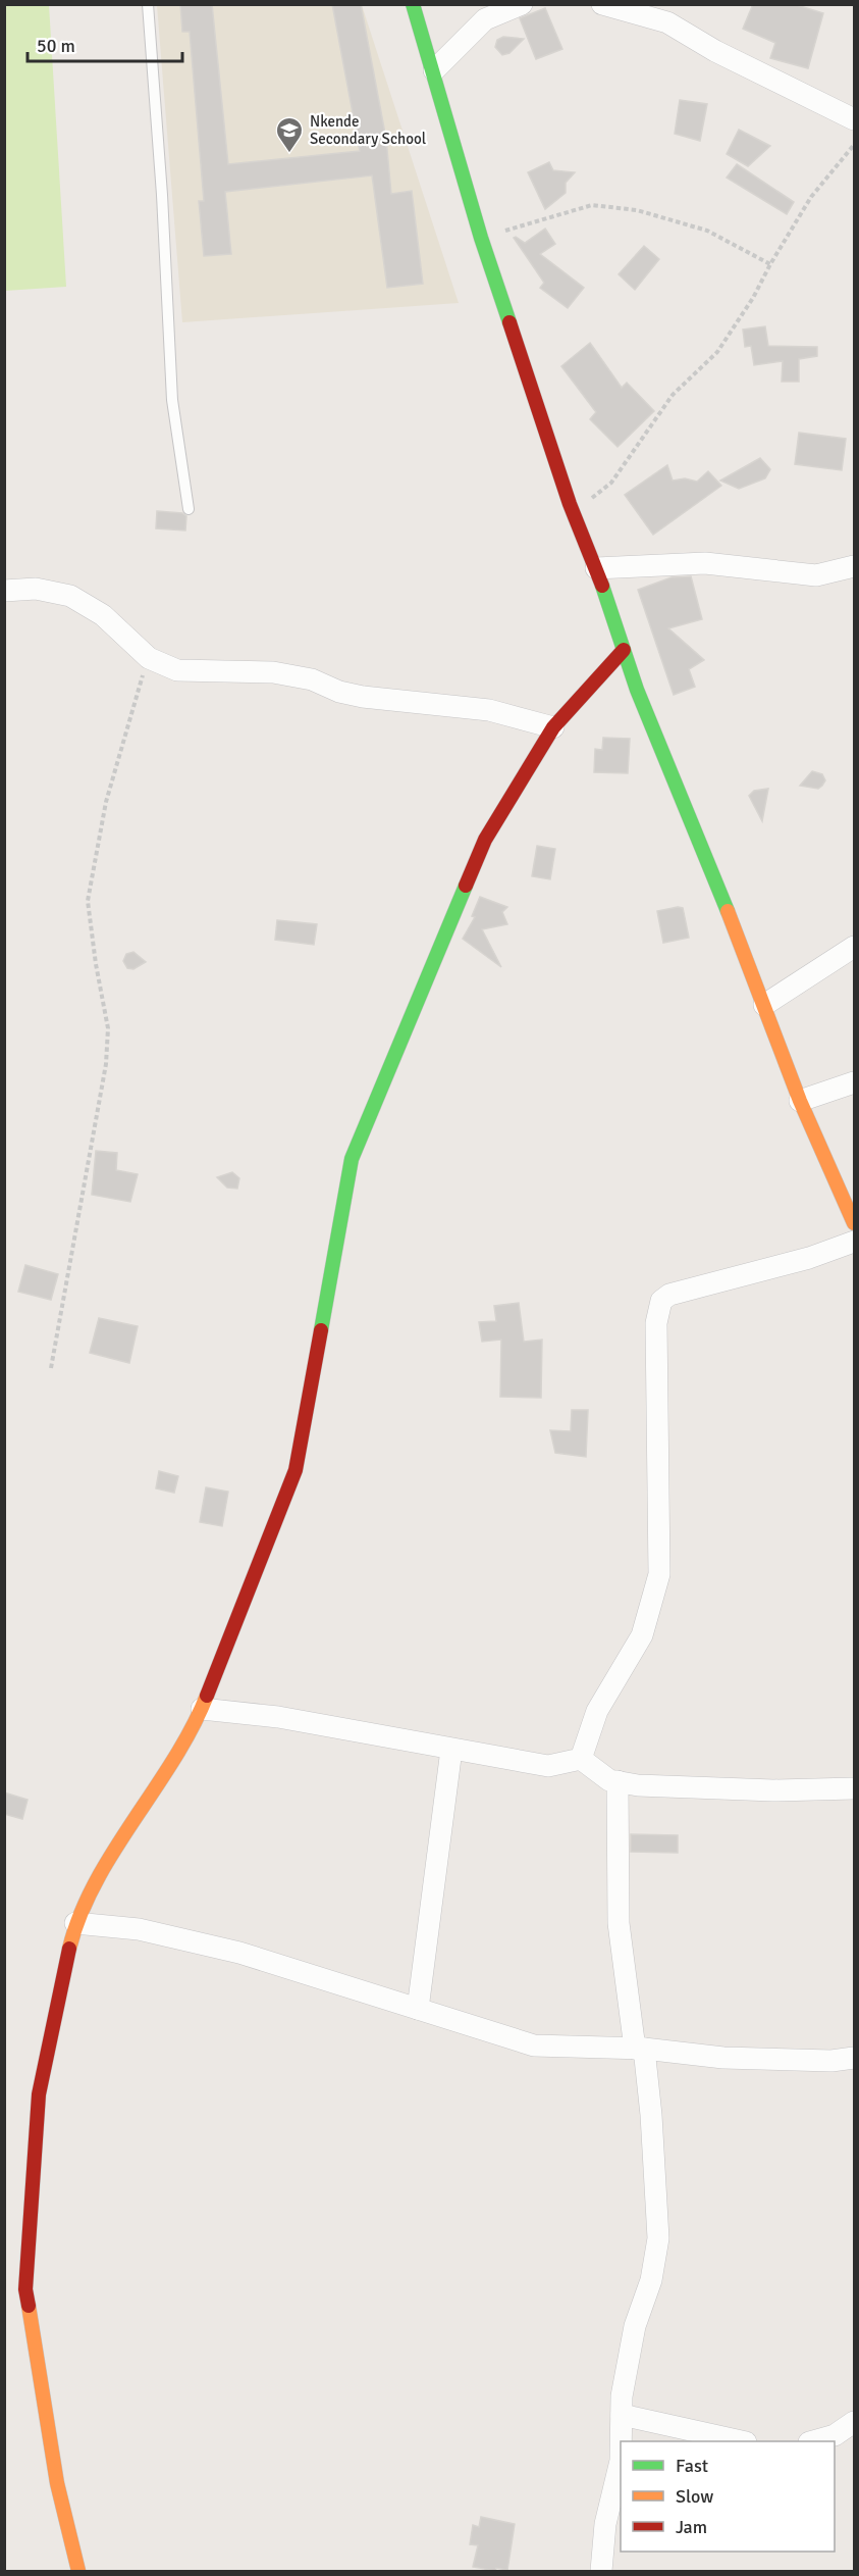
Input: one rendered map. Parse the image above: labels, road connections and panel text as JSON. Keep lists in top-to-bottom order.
{
  "places": {
    "school or university": ["Nkende Secondary School"]
  },
  "legend": ["Fast", "Slow", "Jam"],
  "scale_bar": "50 m"
}
